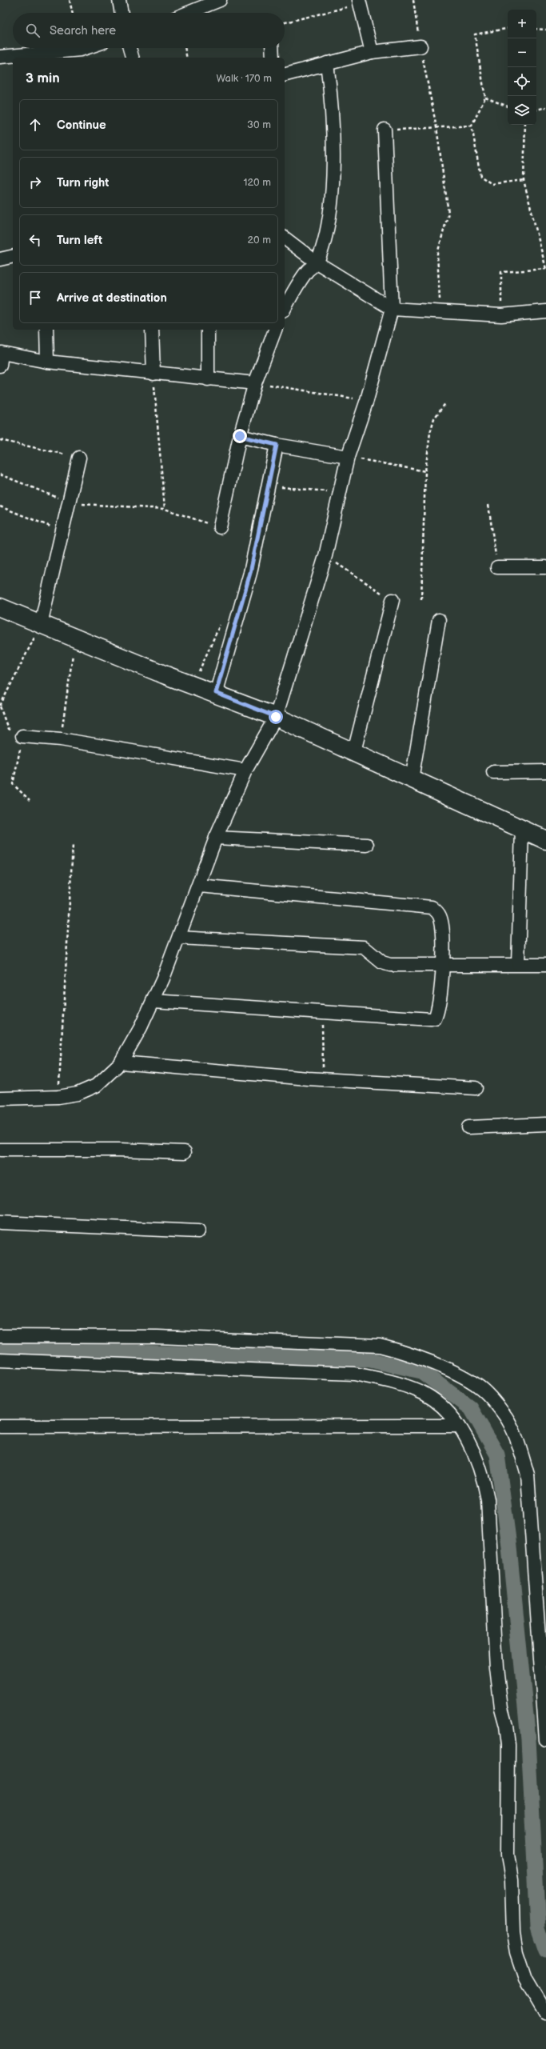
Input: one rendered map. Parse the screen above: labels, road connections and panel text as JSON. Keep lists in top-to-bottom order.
{
  "page": {
    "map_buttons": ["+", "−"],
    "search": "Search here",
    "heading": ["3 min", "Walk · 170 m"],
    "list": [
      ["Continue", "30 m"],
      ["Turn right", "120 m"],
      ["Turn left", "20 m"],
      "Arrive at destination"
    ]
  }
}
